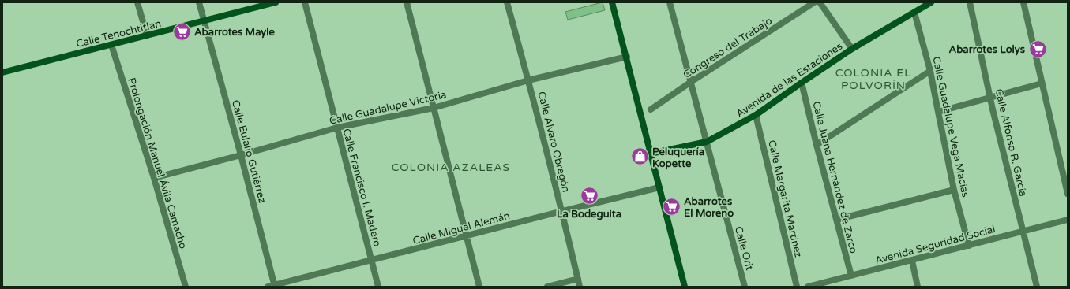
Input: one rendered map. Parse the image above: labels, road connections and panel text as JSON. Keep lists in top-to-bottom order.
{
  "streets": {
    "street": [
      "Calle Tenochtitlan",
      "Congreso del Trabajo",
      "Avenida de las Estaciones",
      "Calle Guadalupe Victoria",
      "Calle Guadalupe Vega Macías",
      "Calle Álvaro Obregón",
      "Calle Alfonso R. García",
      "Calle Eulalio Gutiérrez",
      "Prolongación Manuel Ávila Camacho",
      "Calle Juana Hernández de Zarco",
      "Calle Francisco I. Madero",
      "Calle Margarita Martínez",
      "Calle Miguel Alemán",
      "Avenida Seguridad Social",
      "Calle Orit"
    ]
  },
  "crossings": [
    ["Calle Tenochtitlan", "Calle Eulalio Gutiérrez"],
    ["Calle Tenochtitlan", "Prolongación Manuel Ávila Camacho"],
    ["Congreso del Trabajo", "Calle Orit"],
    ["Avenida de las Estaciones", "Calle Guadalupe Vega Macías"],
    ["Avenida de las Estaciones", "Calle Juana Hernández de Zarco"],
    ["Avenida de las Estaciones", "Calle Margarita Martínez"],
    ["Avenida de las Estaciones", "Calle Orit"],
    ["Calle Guadalupe Victoria", "Calle Álvaro Obregón"],
    ["Calle Guadalupe Victoria", "Calle Eulalio Gutiérrez"],
    ["Calle Guadalupe Victoria", "Prolongación Manuel Ávila Camacho"],
    ["Calle Guadalupe Victoria", "Calle Francisco I. Madero"],
    ["Calle Guadalupe Vega Macías", "Avenida Seguridad Social"],
    ["Calle Álvaro Obregón", "Calle Miguel Alemán"],
    ["Calle Alfonso R. García", "Avenida Seguridad Social"],
    ["Calle Eulalio Gutiérrez", "Calle Miguel Alemán"],
    ["Calle Juana Hernández de Zarco", "Avenida Seguridad Social"],
    ["Calle Francisco I. Madero", "Calle Miguel Alemán"]
  ],
  "districts": ["COLONIA EL POLVORÍN", "COLONIA AZALEAS"],
  "places": {
    "supermarket": [
      "Abarrotes Mayle",
      "Abarrotes Lolys",
      "La Bodeguita",
      "Abarrotes El Moreno"
    ],
    "shop": ["Peluquería Kopette"]
  }
}
